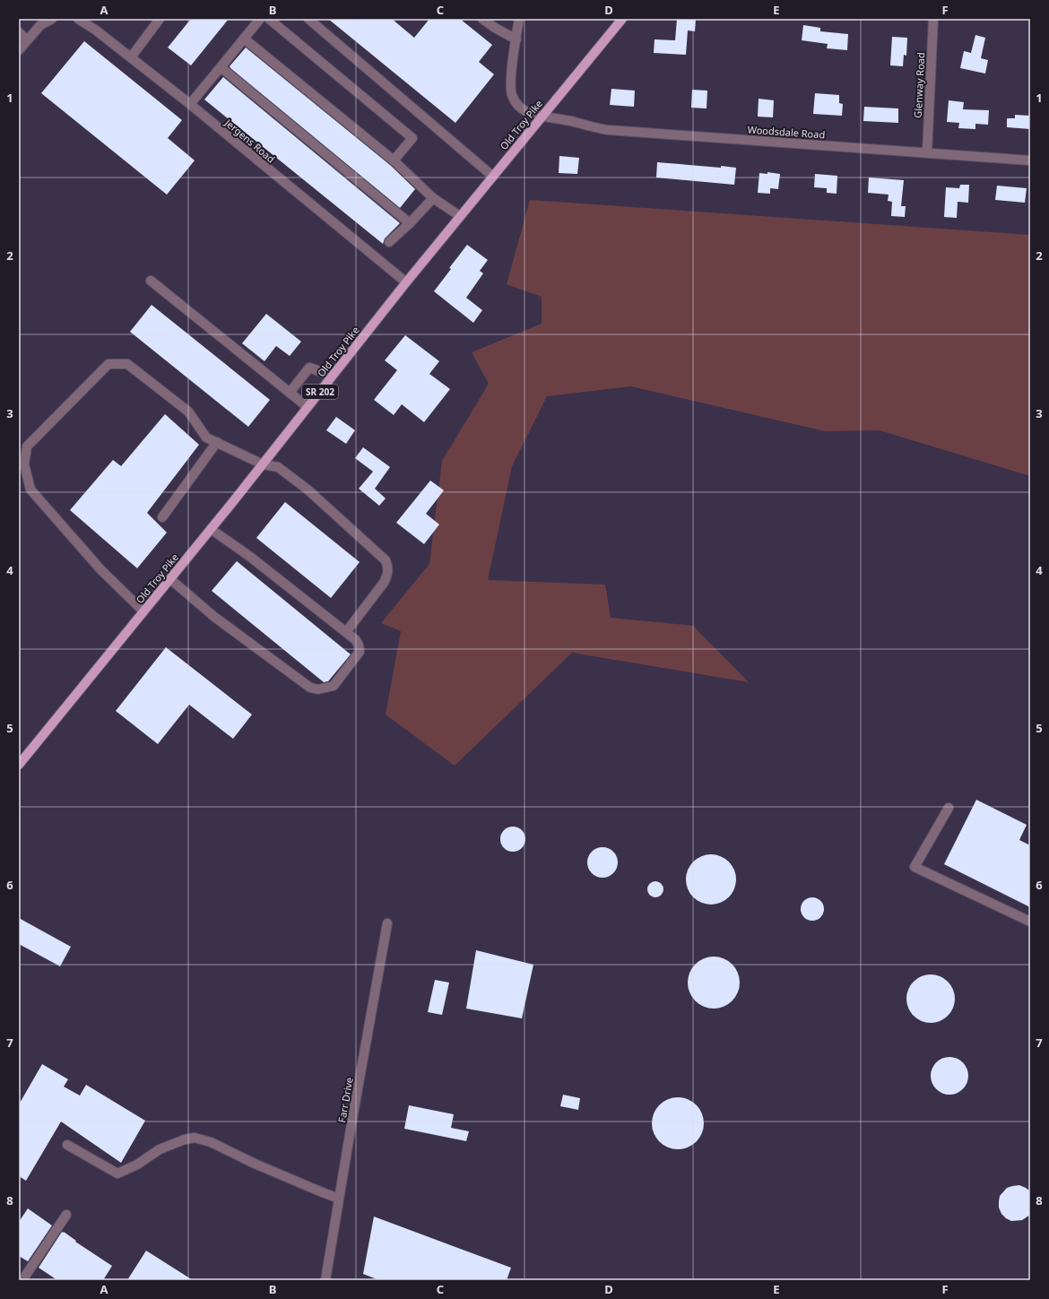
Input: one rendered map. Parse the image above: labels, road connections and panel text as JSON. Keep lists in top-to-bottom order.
{
  "streets": {
    "main road": ["Old Troy Pike", "SR 202"],
    "street": [
      "Glenway Road",
      "Woodsdale Road",
      "Jergens Road",
      "Farr Drive"
    ]
  },
  "crossings": [
    ["Glenway Road", "Woodsdale Road"],
    ["Old Troy Pike", "Woodsdale Road"],
    ["Old Troy Pike", "Jergens Road"]
  ],
  "grid": {
    "columns": [
      "A",
      "B",
      "C",
      "D",
      "E",
      "F"
    ],
    "rows": [
      "1",
      "2",
      "3",
      "4",
      "5",
      "6",
      "7",
      "8"
    ]
  }
}
